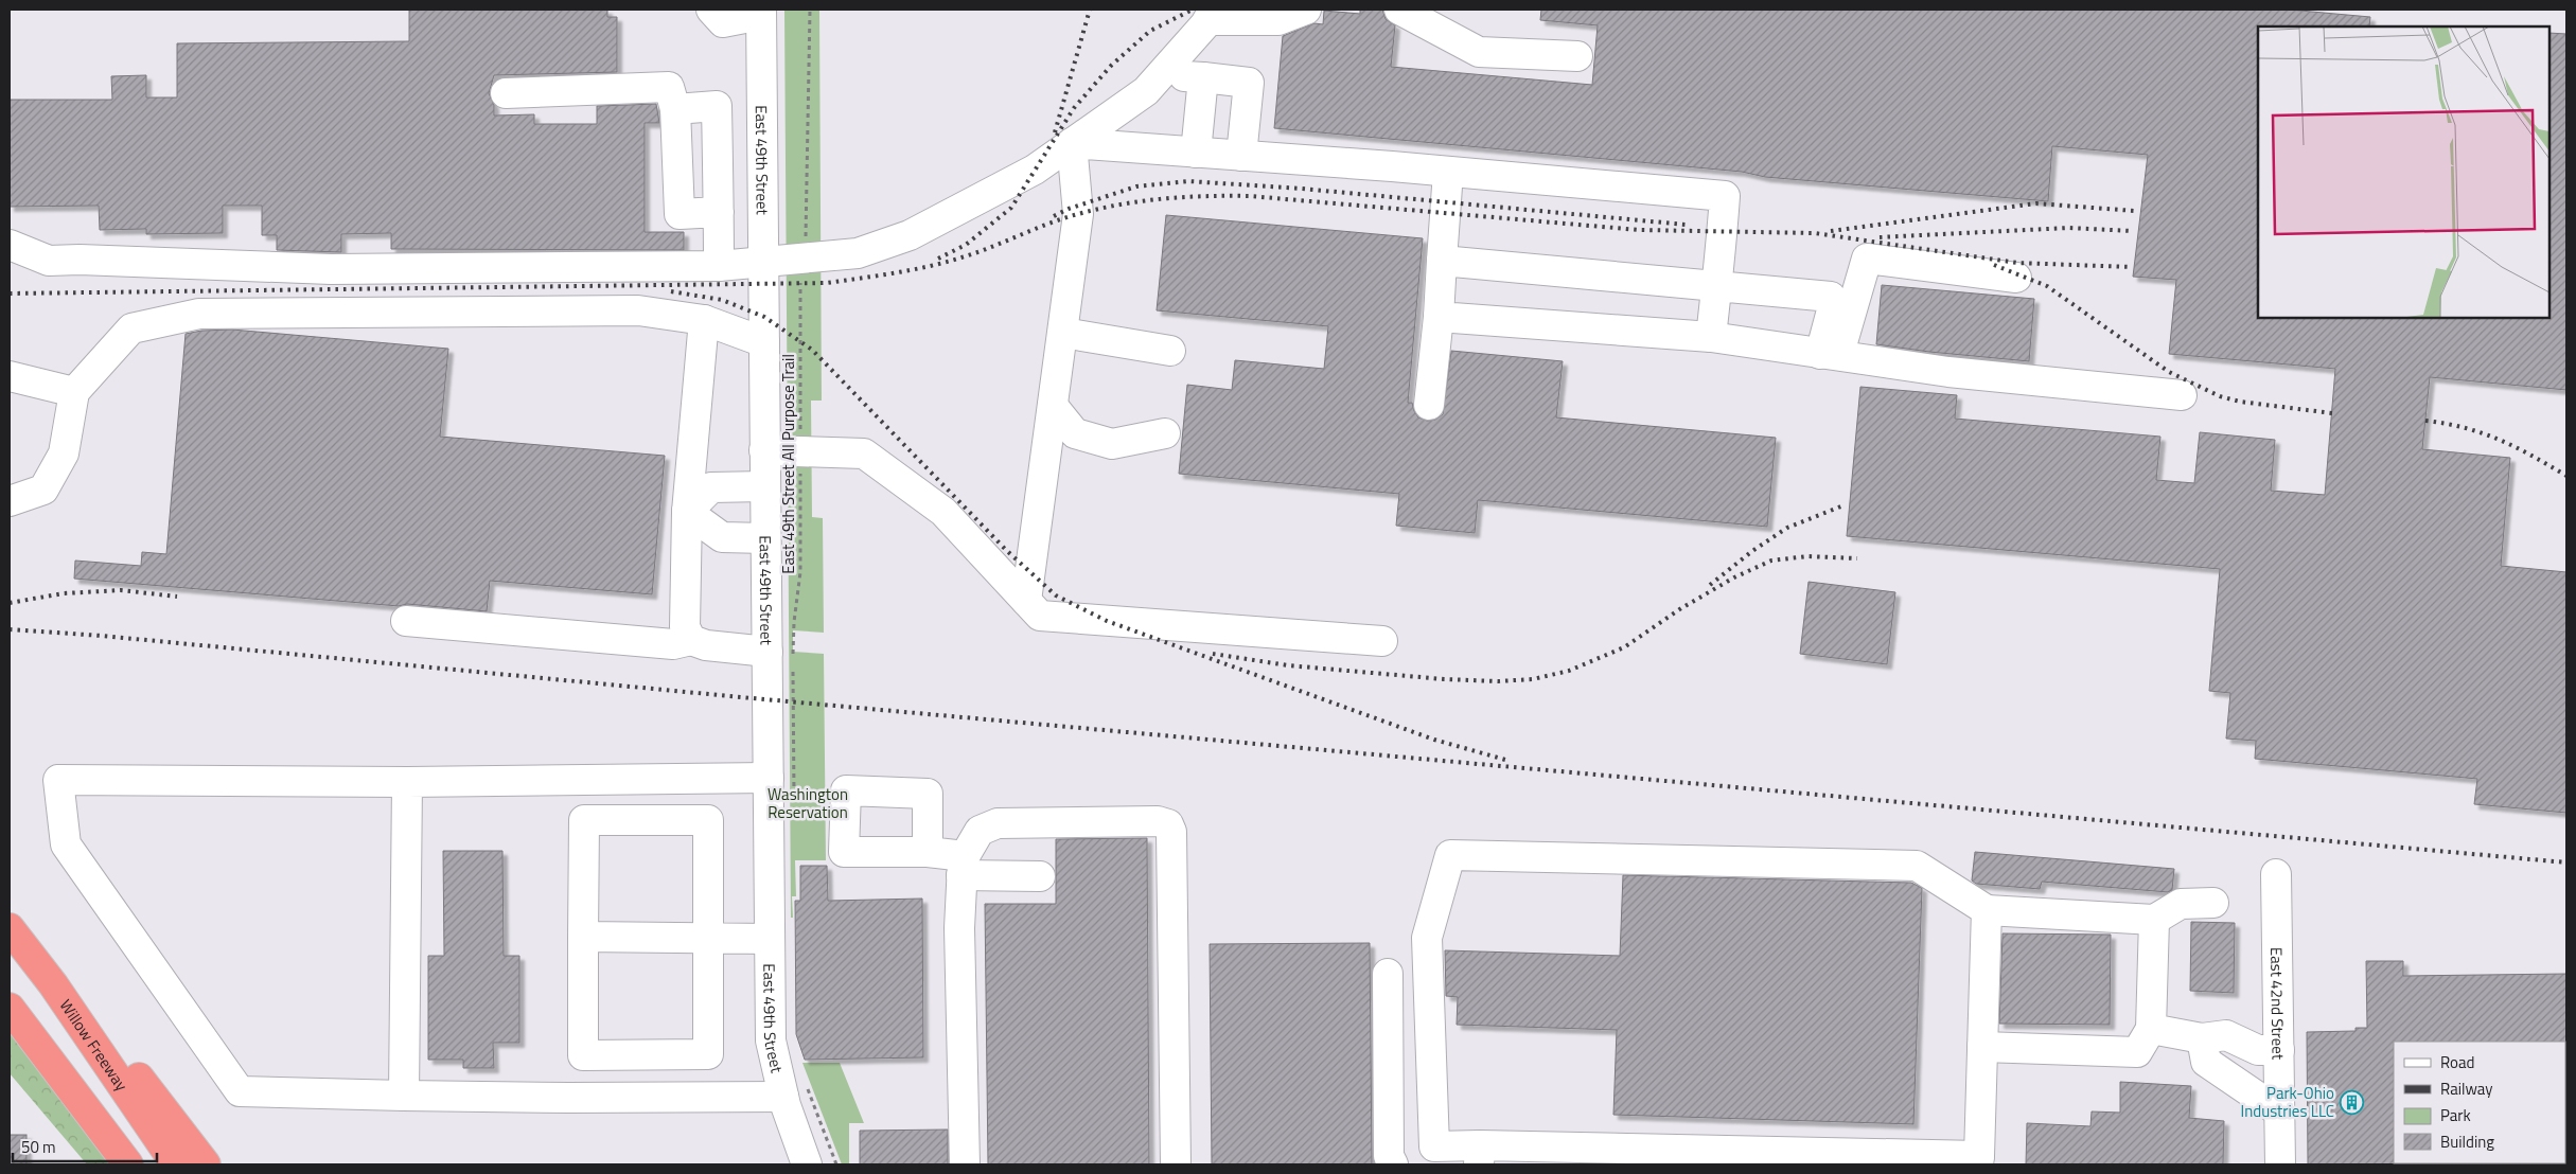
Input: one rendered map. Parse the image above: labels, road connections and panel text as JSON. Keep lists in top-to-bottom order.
{
  "streets": {
    "highway": ["Willow Freeway"],
    "street": ["East 49th Street", "East 42nd Street"],
    "path": ["East 49th Street All Purpose Trail"]
  },
  "crossings": [
    ["East 49th Street", "East 49th Street All Purpose Trail"]
  ],
  "parks": ["Washington Reservation"],
  "places": {
    "building": ["Park-Ohio Industries LLC"]
  },
  "legend": [
    "Road",
    "Railway",
    "Park",
    "Building"
  ],
  "scale_bar": "50 m"
}
